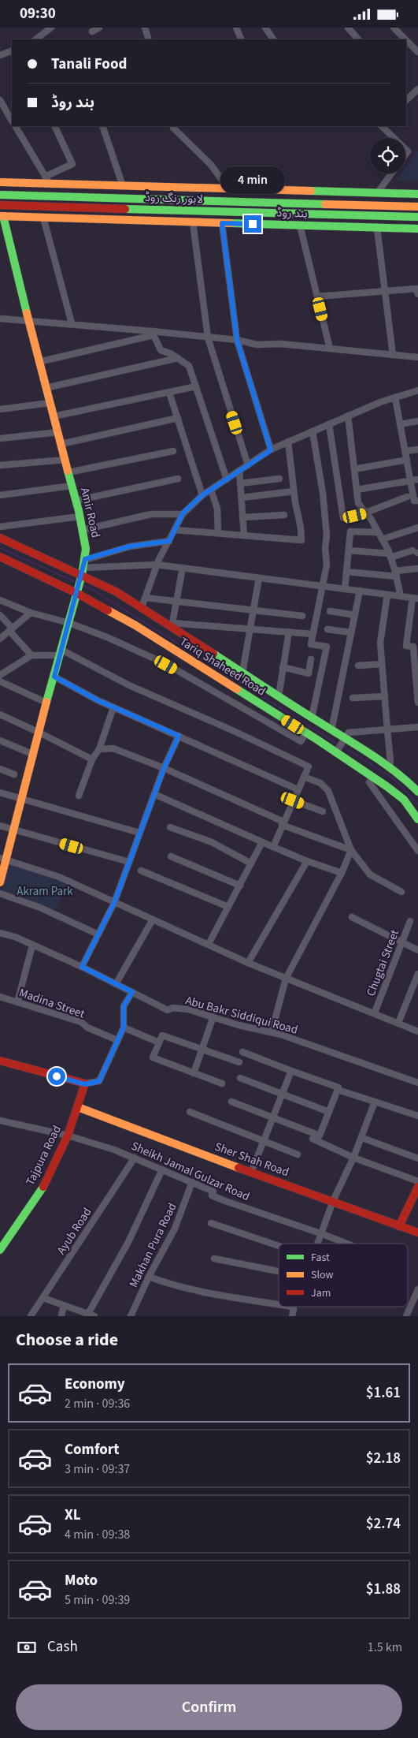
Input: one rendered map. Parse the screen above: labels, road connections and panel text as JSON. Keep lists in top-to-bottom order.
{
  "streets": {
    "main road": [
      "لاہور رنگ روڈ",
      "بند روڈ",
      "Amir Road",
      "Tariq Shaheed Road",
      "Tajpura Road",
      "Sher Shah Road"
    ],
    "street": [
      "Chugtai Street",
      "Madina Street",
      "Abu Bakr Siddiqui Road",
      "Sheikh Jamal Gulzar Road",
      "Ayub Road",
      "Makhan Pura Road"
    ]
  },
  "crossings": [
    ["بند روڈ", "Amir Road"],
    ["Amir Road", "Tariq Shaheed Road"],
    ["Tajpura Road", "Sher Shah Road"],
    ["Tajpura Road", "Sheikh Jamal Gulzar Road"],
    ["Sheikh Jamal Gulzar Road", "Ayub Road"],
    ["Sheikh Jamal Gulzar Road", "Makhan Pura Road"]
  ],
  "parks": ["Akram Park"],
  "legend": ["Fast", "Slow", "Jam"],
  "page": {
    "status": "09:30",
    "banner": ["Tanali Food", "بند روڈ"],
    "bubble": "4 min",
    "heading": "Choose a ride",
    "list": [
      {
        "name": "Economy",
        "note": "2 min · 09:36",
        "value": "$1.61"
      },
      {
        "name": "Comfort",
        "note": "3 min · 09:37",
        "value": "$2.18"
      },
      {
        "name": "XL",
        "note": "4 min · 09:38",
        "value": "$2.74"
      },
      {
        "name": "Moto",
        "note": "5 min · 09:39",
        "value": "$1.88"
      }
    ],
    "pay": ["Cash", "1.5 km"],
    "buttons": "Confirm"
  }
}
